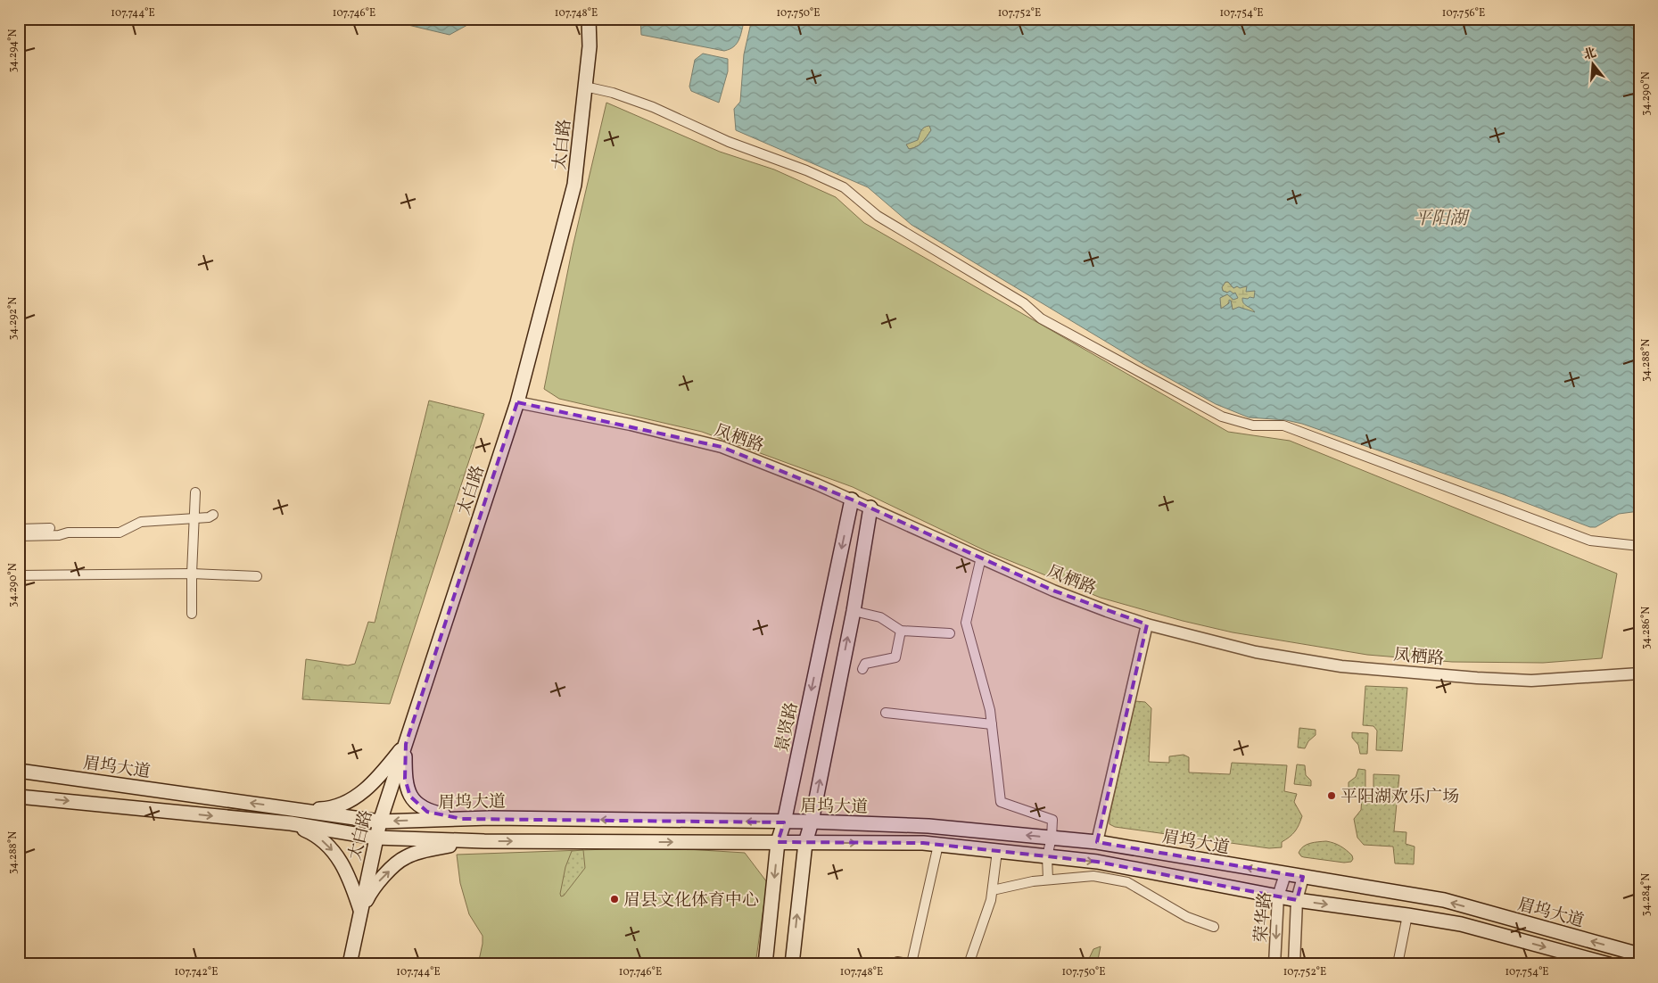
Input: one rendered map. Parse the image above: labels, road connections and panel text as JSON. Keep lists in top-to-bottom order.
{
  "streets": {
    "main road": ["太白路", "景贤路", "眉坞大道"],
    "street": ["凤栖路", "荣华路"]
  },
  "crossings": [
    ["太白路", "凤栖路"],
    ["太白路", "眉坞大道"],
    ["凤栖路", "景贤路"],
    ["景贤路", "眉坞大道"],
    ["眉坞大道", "荣华路"]
  ],
  "water": ["平阳湖"],
  "places": ["平阳湖欢乐广场", "眉县文化体育中心"],
  "north": "top",
  "coordinates": [
    "107.744°E",
    "107.746°E",
    "107.748°E",
    "107.750°E",
    "107.752°E",
    "107.754°E",
    "107.756°E",
    "34.294°N",
    "34.290°N",
    "34.292°N",
    "34.288°N",
    "34.286°N",
    "34.284°N",
    "107.742°E"
  ]
}
